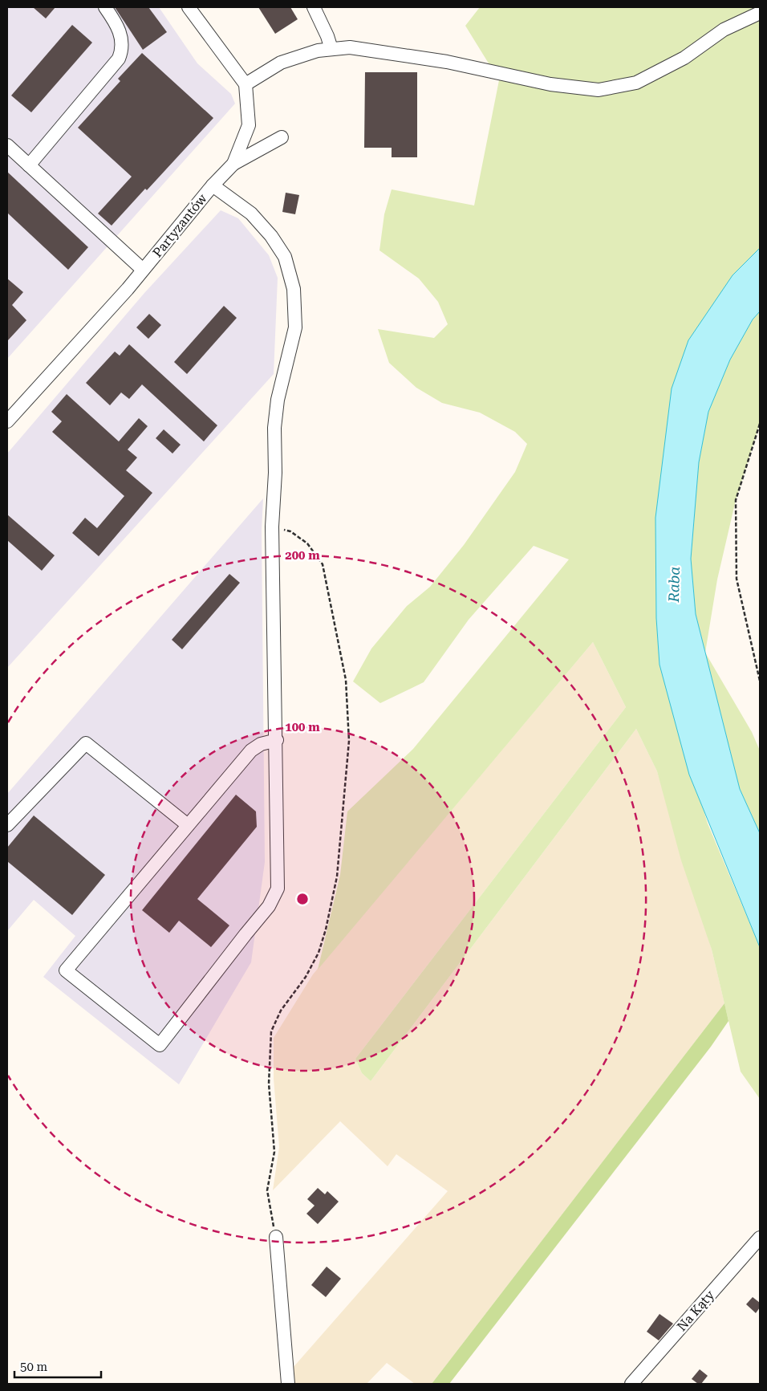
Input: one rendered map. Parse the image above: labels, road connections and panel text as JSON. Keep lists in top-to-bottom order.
{
  "streets": {
    "street": ["Partyzantów", "Na Kąty"]
  },
  "water": ["Raba"],
  "scale_bar": "50 m",
  "rings": ["200 m", "100 m"]
}
